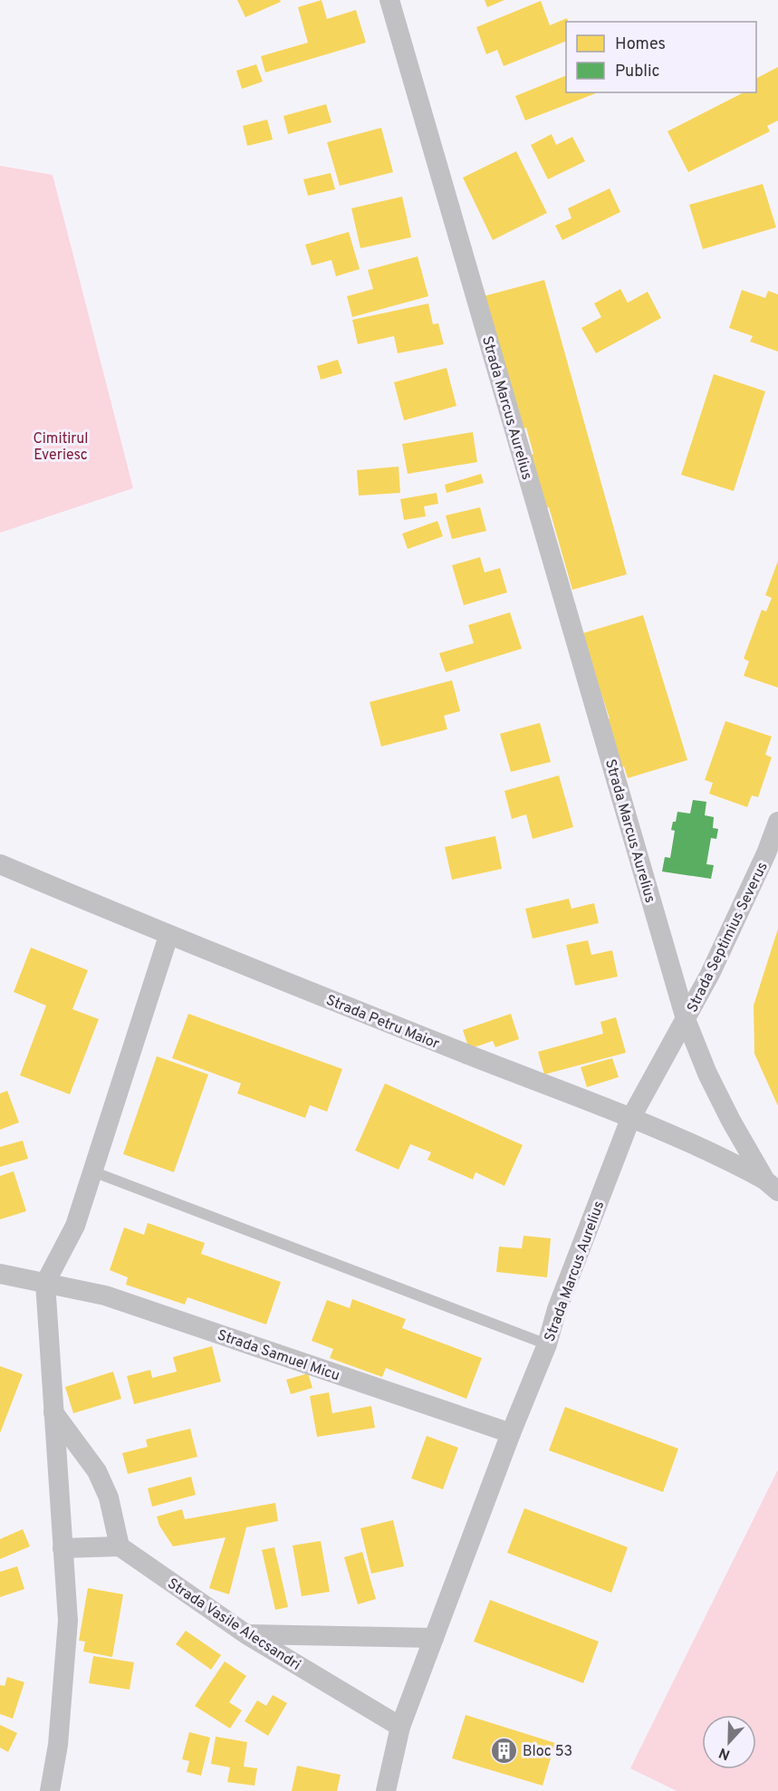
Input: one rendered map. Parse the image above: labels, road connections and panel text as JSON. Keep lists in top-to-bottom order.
{
  "streets": {
    "street": [
      "Strada Marcus Aurelius",
      "Strada Septimius Severus",
      "Strada Petru Maior",
      "Strada Samuel Micu",
      "Strada Vasile Alecsandri"
    ]
  },
  "crossings": [
    ["Strada Marcus Aurelius", "Strada Septimius Severus"],
    ["Strada Marcus Aurelius", "Strada Petru Maior"],
    ["Strada Marcus Aurelius", "Strada Samuel Micu"],
    ["Strada Septimius Severus", "Strada Petru Maior"]
  ],
  "parks": ["Cimitirul Everiesc"],
  "places": {
    "building": ["Bloc 53"]
  },
  "legend": ["Homes", "Public"],
  "north": "bottom"
}
